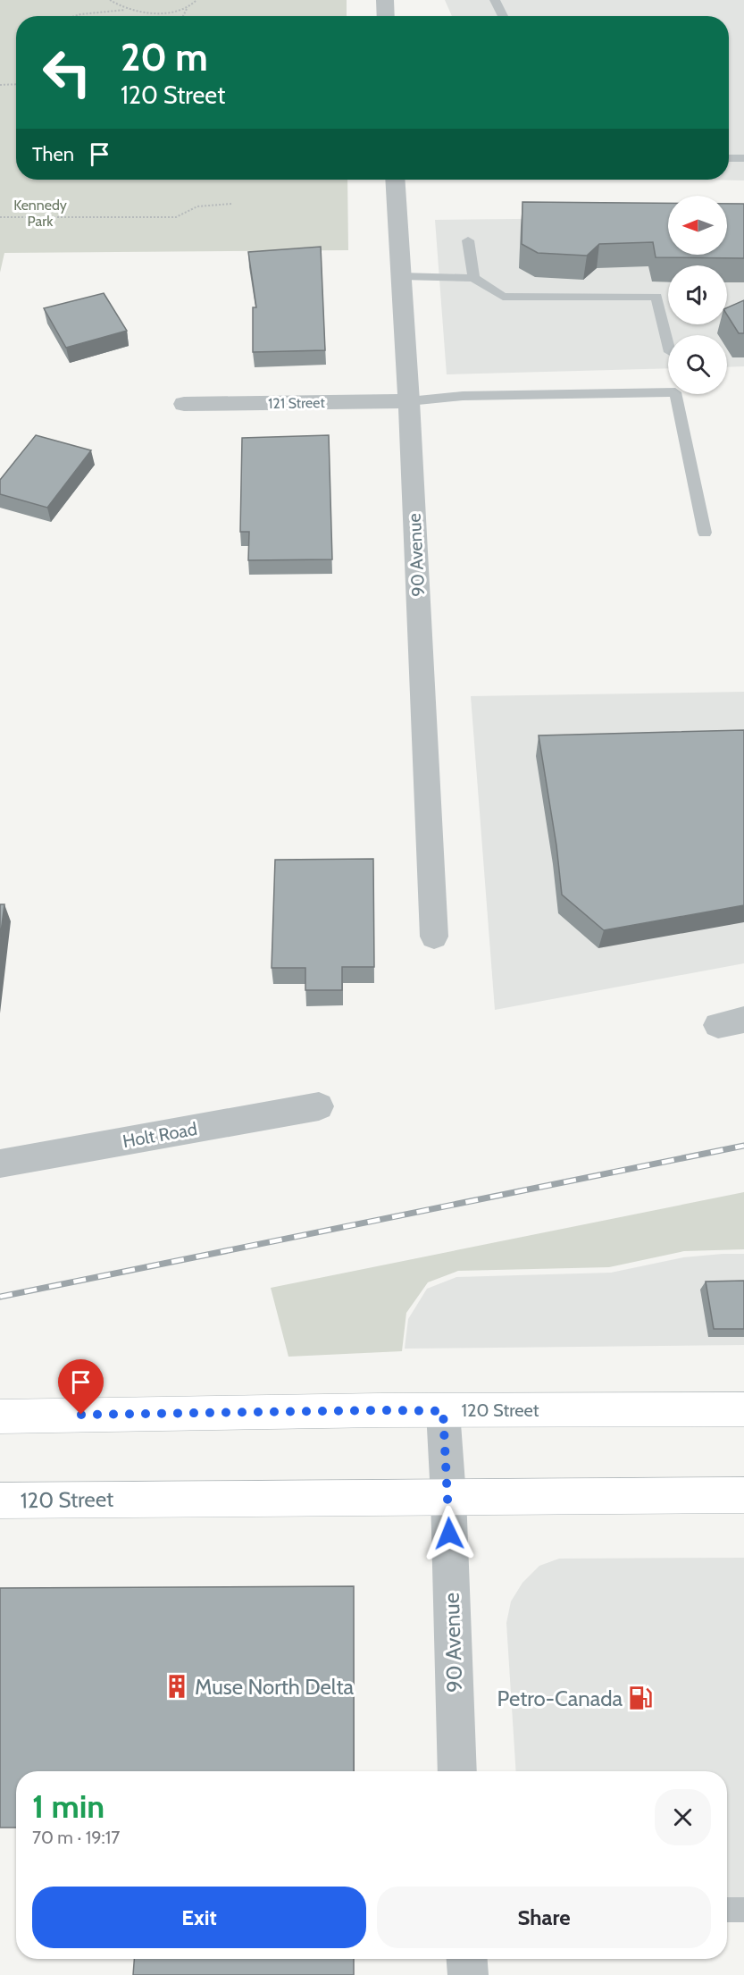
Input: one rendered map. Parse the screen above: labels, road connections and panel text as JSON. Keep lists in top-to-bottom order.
{
  "streets": {
    "main road": ["120 Street"],
    "street": ["121 Street", "90 Avenue", "Holt Road"]
  },
  "crossings": [
    ["121 Street", "90 Avenue"],
    ["90 Avenue", "120 Street"]
  ],
  "parks": ["Kennedy Park"],
  "places": {
    "building": ["Muse North Delta"],
    "fuel station": ["Petro-Canada"]
  },
  "north": "left",
  "page": {
    "turn": ["20 m", "120 Street"],
    "then": "Then",
    "heading": ["1 min", "70 m · 19:17"],
    "buttons": ["Exit", "Share"]
  }
}
